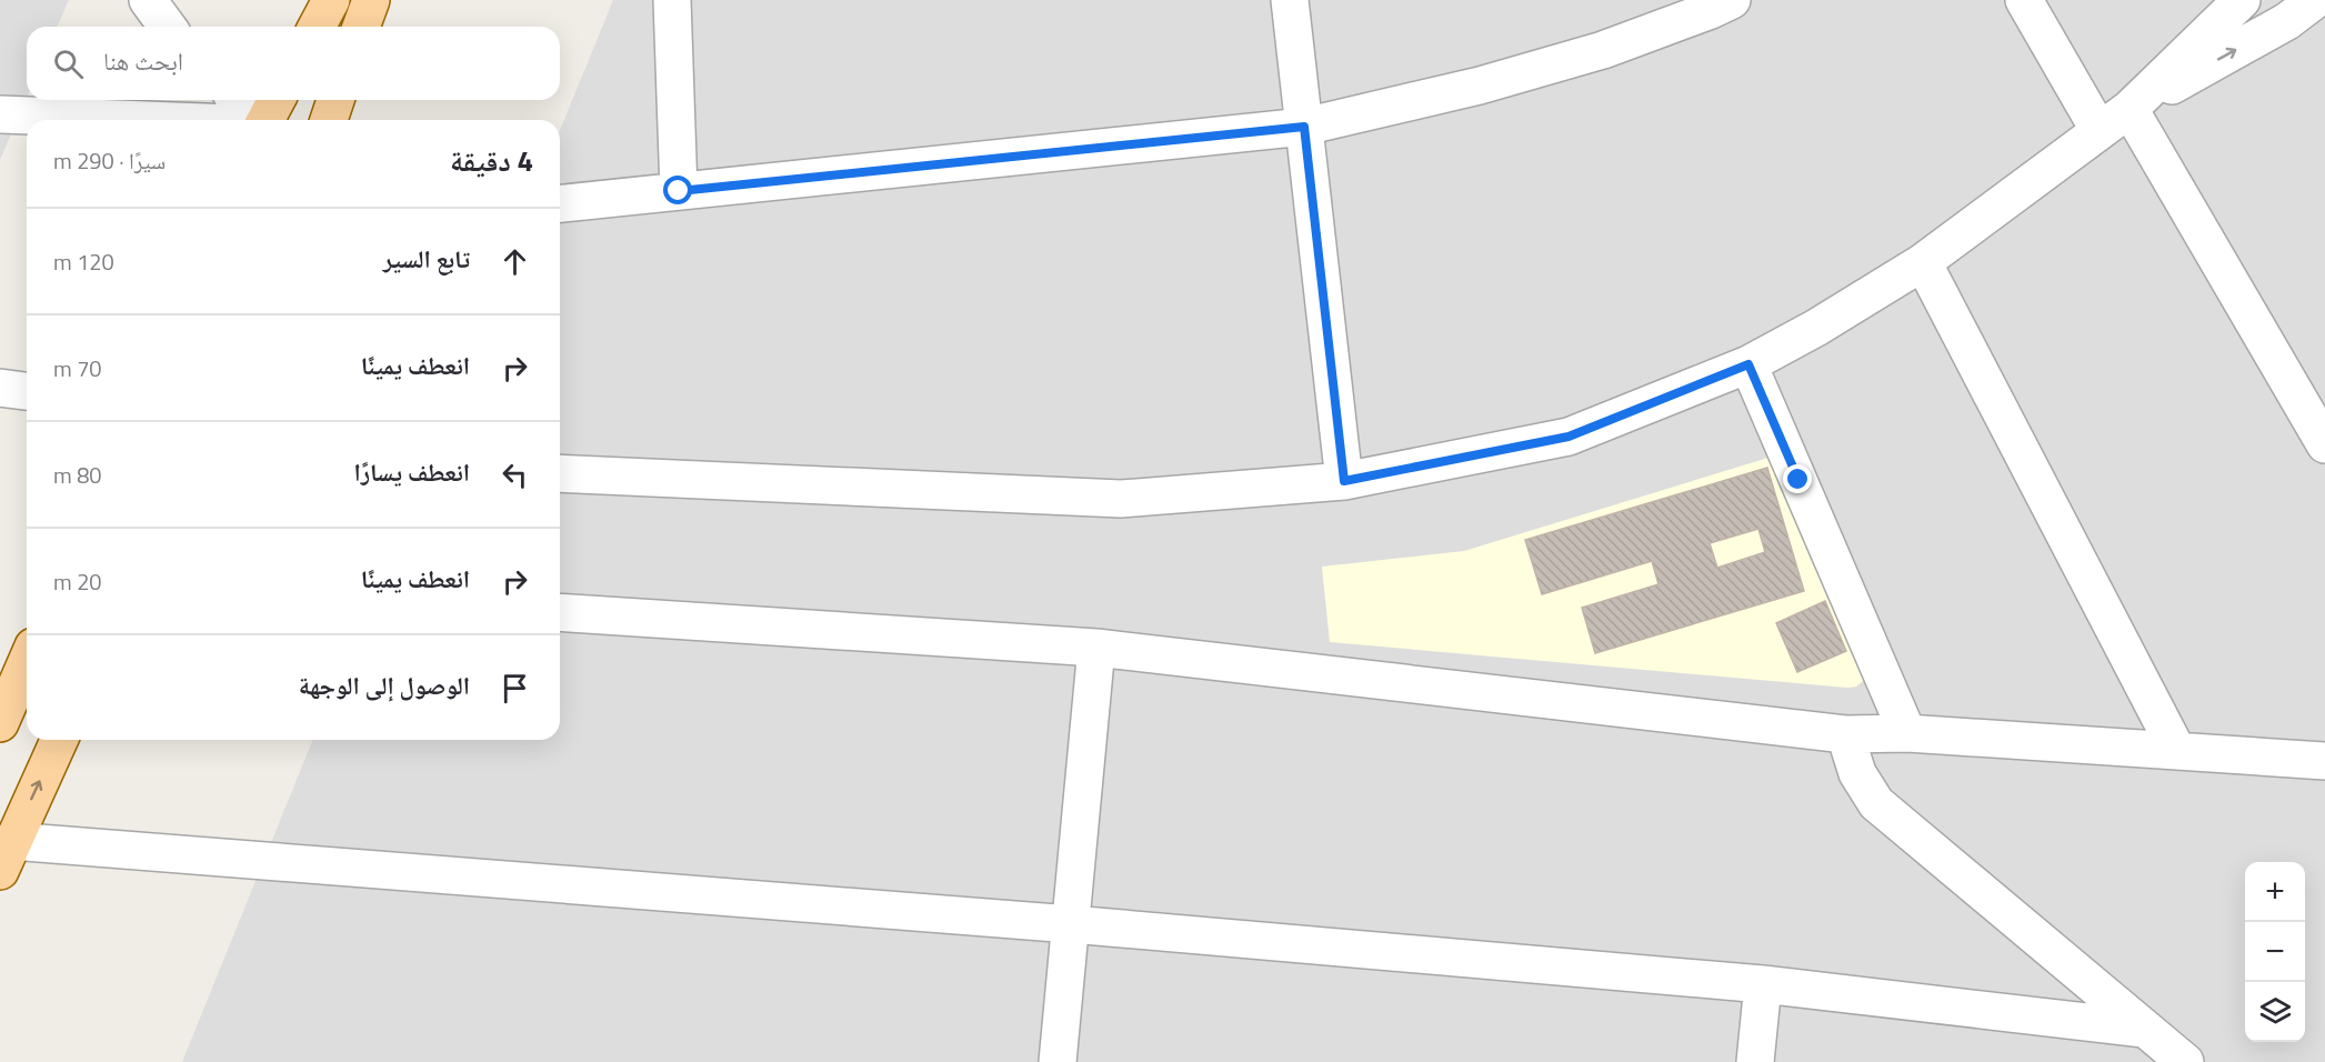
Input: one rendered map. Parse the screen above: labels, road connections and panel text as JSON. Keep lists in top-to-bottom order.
{
  "page": {
    "search": "ابحث هنا",
    "heading": ["4 دقيقة", "سيرًا · 290 m"],
    "list": [
      ["تابع السير", "120 m"],
      ["انعطف يمينًا", "70 m"],
      ["انعطف يسارًا", "80 m"],
      ["انعطف يمينًا", "20 m"],
      "الوصول إلى الوجهة"
    ],
    "map_buttons": ["+", "−"]
  }
}
